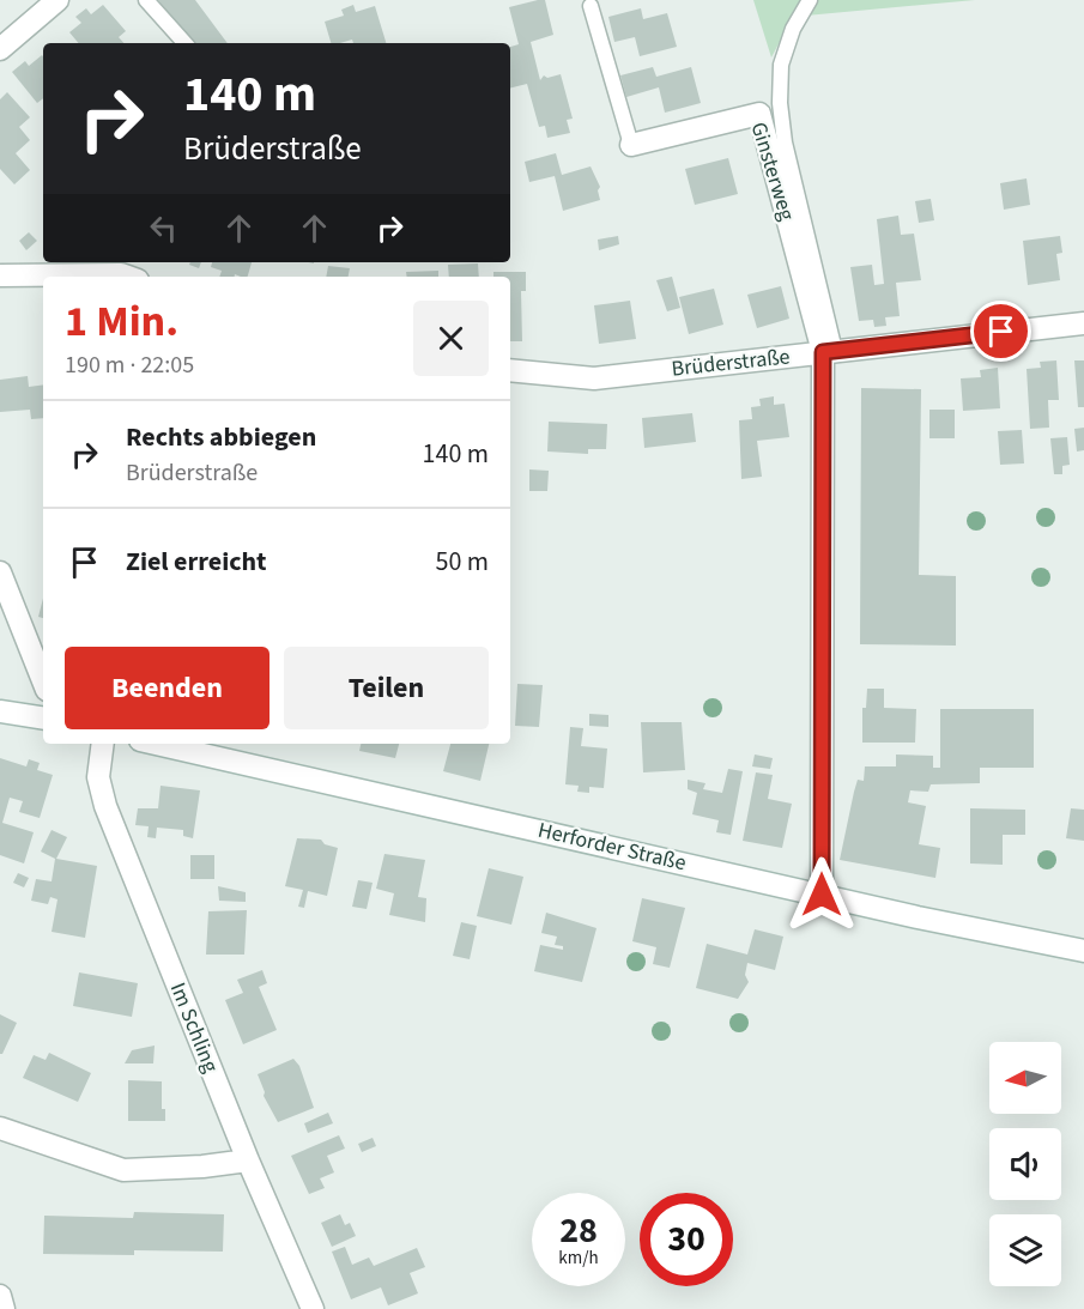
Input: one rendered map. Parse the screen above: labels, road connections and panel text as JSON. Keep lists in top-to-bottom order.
{
  "streets": {
    "street": [
      "Ginsterweg",
      "Brüderstraße",
      "Herforder Straße",
      "Im Schling"
    ]
  },
  "crossings": [
    ["Ginsterweg", "Brüderstraße"]
  ],
  "north": "left",
  "page": {
    "turn": ["140 m", "Brüderstraße"],
    "heading": ["1 Min.", "190 m · 22:05"],
    "list": [
      {
        "name": "Rechts abbiegen",
        "note": "Brüderstraße",
        "value": "140 m"
      },
      {
        "name": "Ziel erreicht",
        "value": "50 m"
      }
    ],
    "buttons": ["Beenden", "Teilen"],
    "speed": "28 km/h",
    "limit": "30"
  }
}
